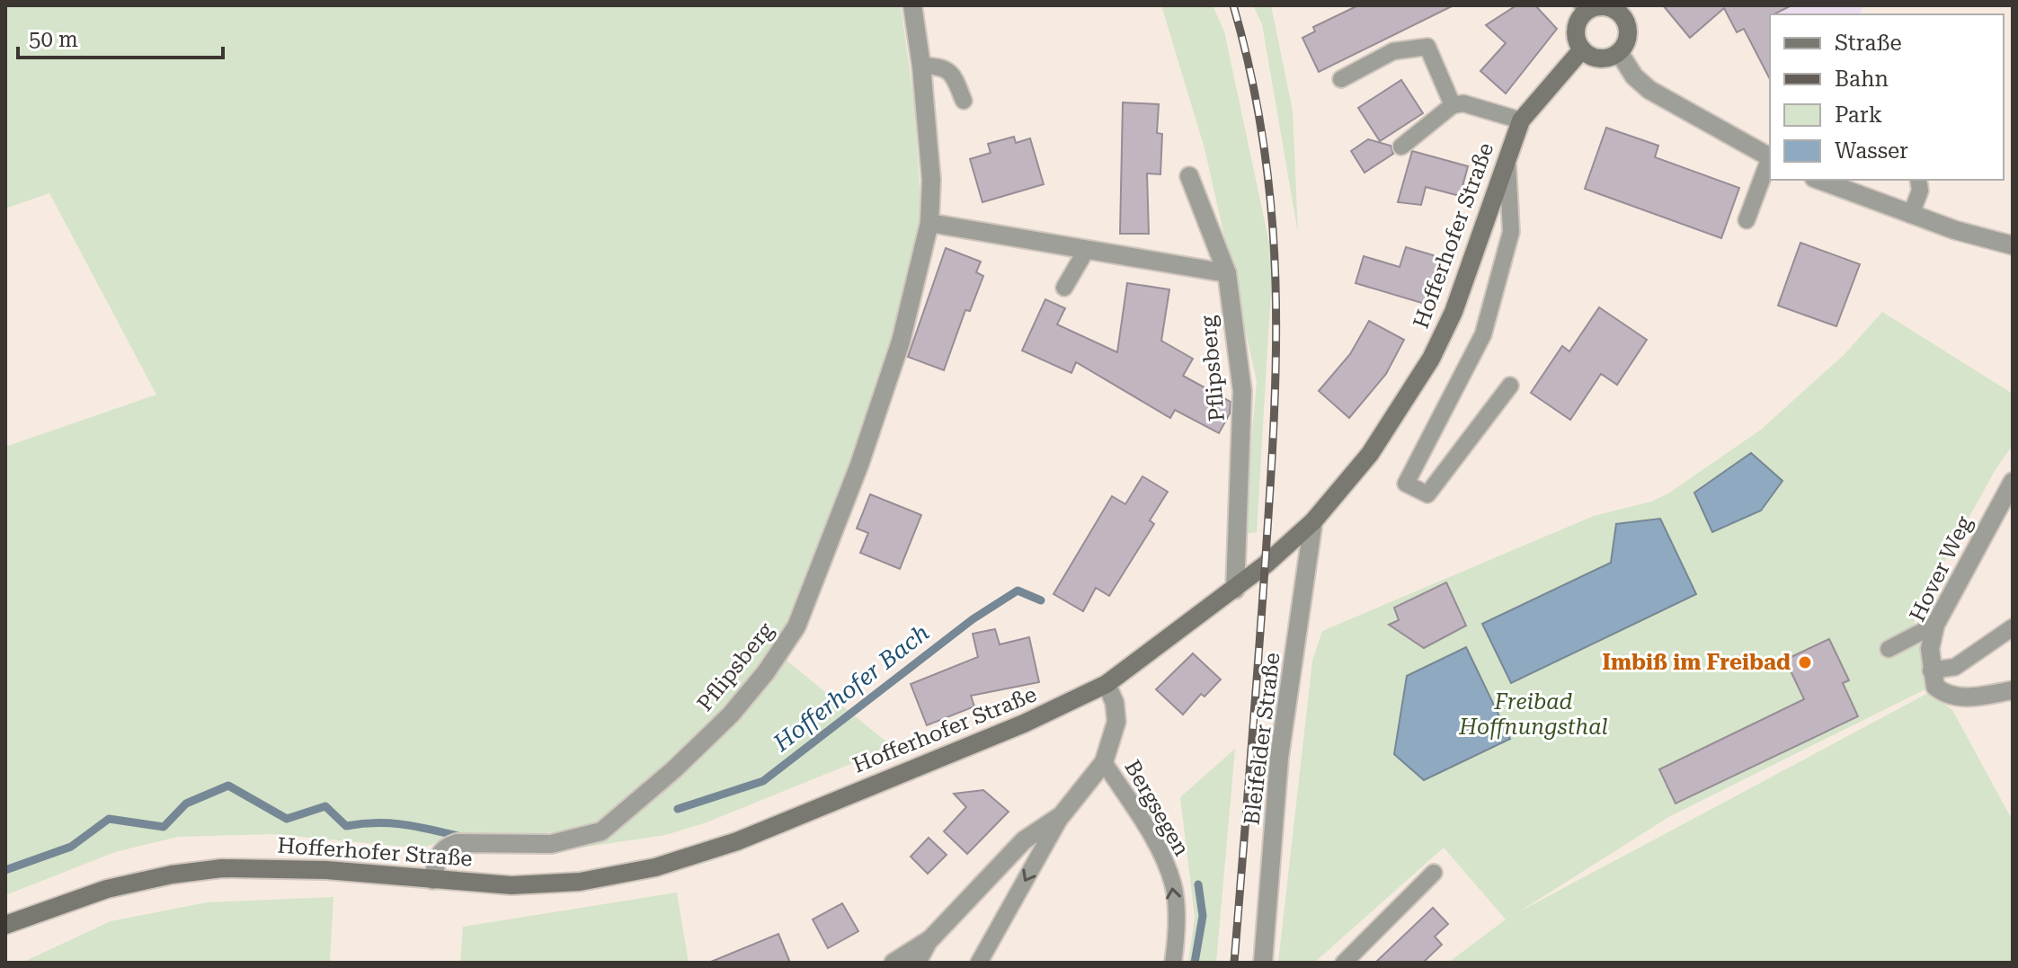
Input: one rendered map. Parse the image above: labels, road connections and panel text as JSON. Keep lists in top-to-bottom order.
{
  "streets": {
    "street": [
      "Hofferhofer Straße",
      "Pflipsberg",
      "Hover Weg",
      "Bleifelder Straße",
      "Bergsegen"
    ]
  },
  "crossings": [
    ["Hofferhofer Straße", "Pflipsberg"],
    ["Hofferhofer Straße", "Bleifelder Straße"],
    ["Hofferhofer Straße", "Bergsegen"]
  ],
  "water": ["Hofferhofer Bach"],
  "parks": ["Freibad Hoffnungsthal"],
  "places": ["Imbiß im Freibad"],
  "legend": [
    "Straße",
    "Bahn",
    "Park",
    "Wasser"
  ],
  "scale_bar": "50 m"
}
